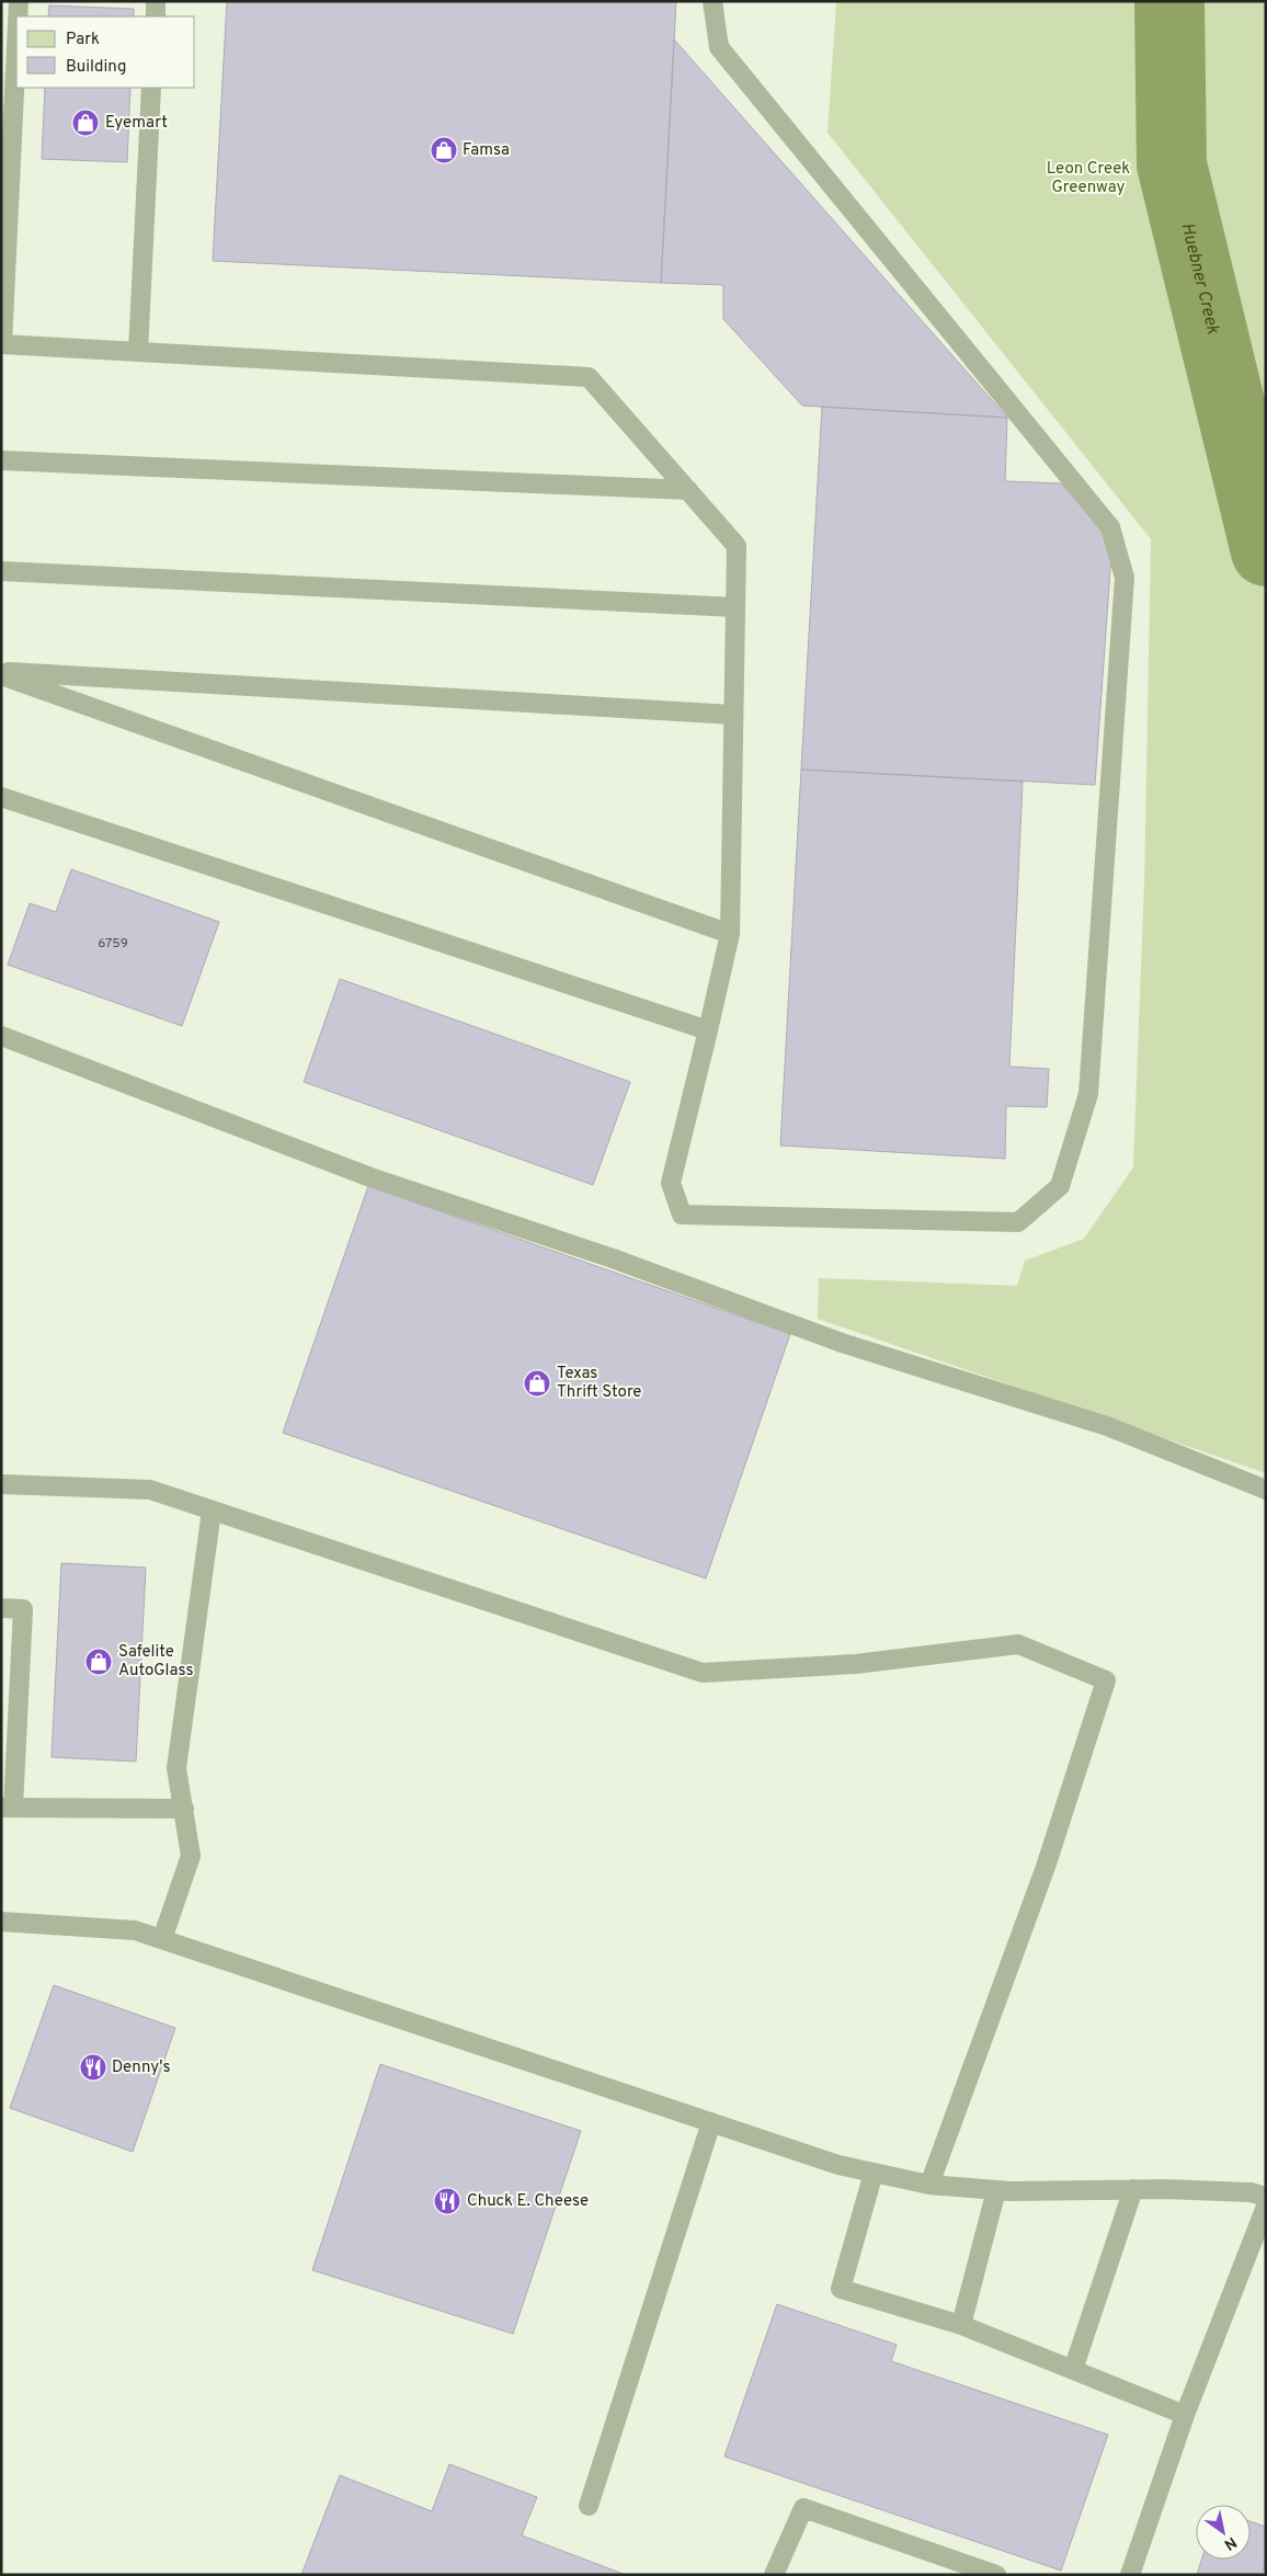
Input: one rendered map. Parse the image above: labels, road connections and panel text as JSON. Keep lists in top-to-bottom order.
{
  "water": ["Huebner Creek"],
  "parks": ["Leon Creek Greenway"],
  "places": {
    "shop": [
      "Eyemart",
      "Famsa",
      "Texas Thrift Store",
      "Safelite AutoGlass"
    ],
    "restaurant": ["Denny's", "Chuck E. Cheese"]
  },
  "house_numbers": ["6759"],
  "legend": ["Park", "Building"],
  "north": "bottom right"
}
